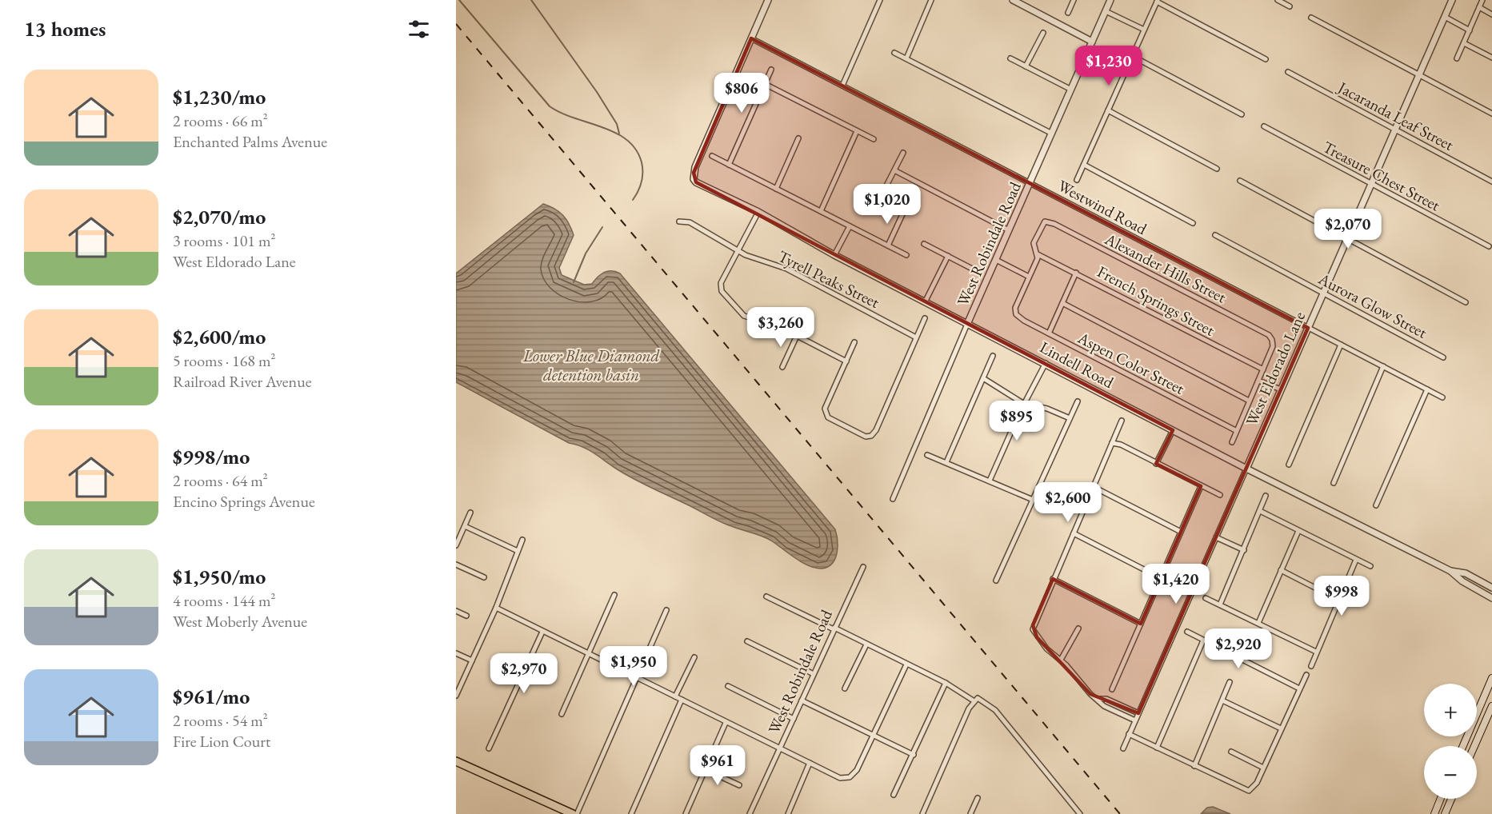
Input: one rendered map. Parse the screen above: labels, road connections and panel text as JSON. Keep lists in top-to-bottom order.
{
  "streets": {
    "street": [
      "Jacaranda Leaf Street",
      "Treasure Chest Street",
      "Westwind Road",
      "West Robindale Road",
      "Alexander Hills Street",
      "Tyrell Peaks Street",
      "French Springs Street",
      "Aurora Glow Street",
      "Aspen Color Street",
      "Lindell Road",
      "West Eldorado Lane"
    ]
  },
  "crossings": [
    ["Jacaranda Leaf Street", "West Eldorado Lane"],
    ["Treasure Chest Street", "West Eldorado Lane"],
    ["Westwind Road", "West Robindale Road"],
    ["Westwind Road", "Lindell Road"],
    ["Westwind Road", "West Eldorado Lane"],
    ["West Robindale Road", "Lindell Road"],
    ["Alexander Hills Street", "French Springs Street"],
    ["Aurora Glow Street", "West Eldorado Lane"],
    ["Lindell Road", "West Eldorado Lane"]
  ],
  "water": ["Lower Blue Diamond detention basin"],
  "page": {
    "heading": "13 homes",
    "price": [
      "$1,230",
      "$806",
      "$1,020",
      "$2,070",
      "$3,260",
      "$895",
      "$2,600",
      "$1,420",
      "$998",
      "$2,920",
      "$1,950",
      "$2,970",
      "$961"
    ],
    "list": [
      {
        "name": "$1,230/mo",
        "note": "2 rooms · 66 m² · Enchanted Palms Avenue"
      },
      {
        "name": "$2,070/mo",
        "note": "3 rooms · 101 m² · West Eldorado Lane"
      },
      {
        "name": "$2,600/mo",
        "note": "5 rooms · 168 m² · Railroad River Avenue"
      },
      {
        "name": "$998/mo",
        "note": "2 rooms · 64 m² · Encino Springs Avenue"
      },
      {
        "name": "$1,950/mo",
        "note": "4 rooms · 144 m² · West Moberly Avenue"
      },
      {
        "name": "$961/mo",
        "note": "2 rooms · 54 m² · Fire Lion Court"
      }
    ],
    "map_buttons": ["+", "−"]
  }
}
